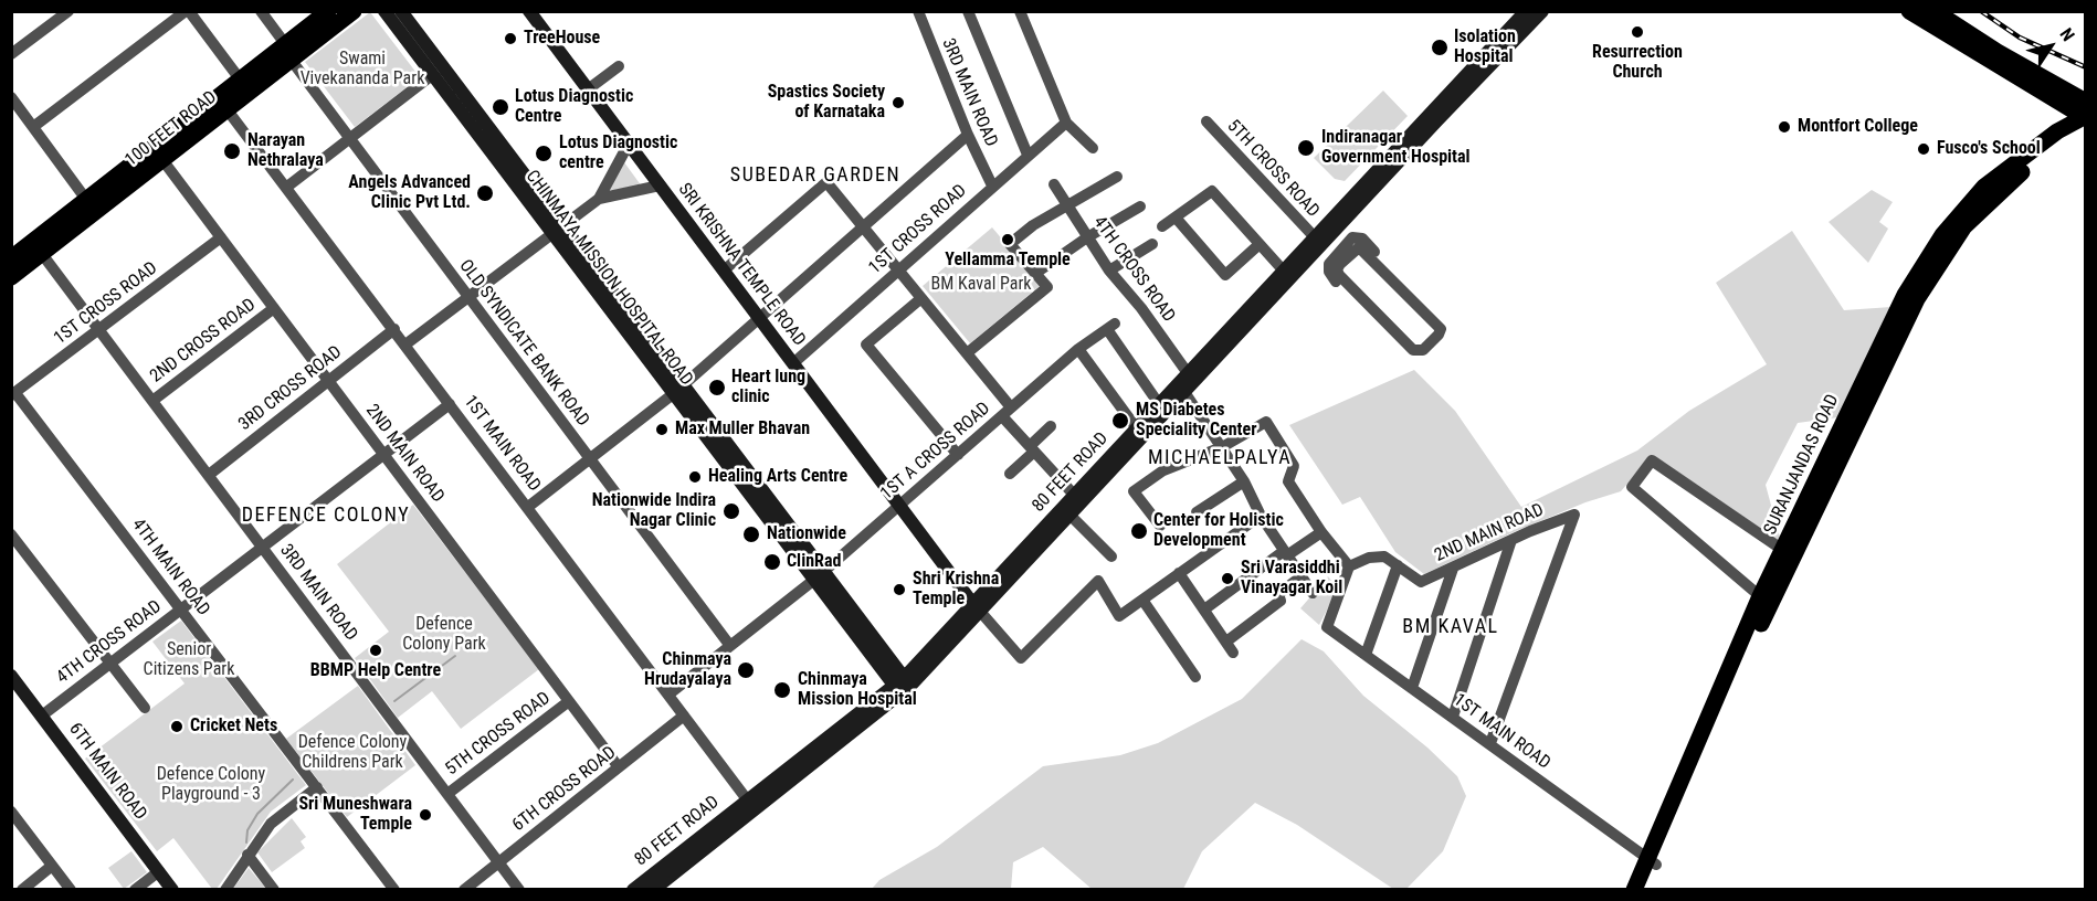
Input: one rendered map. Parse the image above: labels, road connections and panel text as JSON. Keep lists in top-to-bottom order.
{
  "streets": {
    "main road": [
      "100 FEET ROAD",
      "SRI KRISHNA TEMPLE ROAD",
      "CHINMAYA MISSION HOSPITAL ROAD",
      "SURANJANDAS ROAD",
      "80 FEET ROAD",
      "6TH MAIN ROAD"
    ],
    "street": [
      "3RD MAIN ROAD",
      "5TH CROSS ROAD",
      "1ST CROSS ROAD",
      "4TH CROSS ROAD",
      "2ND CROSS ROAD",
      "OLD SYNDICATE BANK ROAD",
      "3RD CROSS ROAD",
      "1ST MAIN ROAD",
      "1ST A CROSS ROAD",
      "2ND MAIN ROAD",
      "4TH MAIN ROAD",
      "6TH CROSS ROAD"
    ]
  },
  "crossings": [
    ["3RD MAIN ROAD", "100 FEET ROAD"],
    ["3RD MAIN ROAD", "5TH CROSS ROAD"],
    ["3RD MAIN ROAD", "1ST CROSS ROAD"],
    ["3RD MAIN ROAD", "4TH CROSS ROAD"],
    ["3RD MAIN ROAD", "2ND CROSS ROAD"],
    ["3RD MAIN ROAD", "3RD CROSS ROAD"],
    ["3RD MAIN ROAD", "6TH CROSS ROAD"],
    ["100 FEET ROAD", "OLD SYNDICATE BANK ROAD"],
    ["100 FEET ROAD", "1ST MAIN ROAD"],
    ["100 FEET ROAD", "2ND MAIN ROAD"],
    ["5TH CROSS ROAD", "2ND MAIN ROAD"],
    ["5TH CROSS ROAD", "80 FEET ROAD"],
    ["1ST CROSS ROAD", "SRI KRISHNA TEMPLE ROAD"],
    ["1ST CROSS ROAD", "2ND MAIN ROAD"],
    ["1ST CROSS ROAD", "4TH MAIN ROAD"],
    ["SRI KRISHNA TEMPLE ROAD", "1ST A CROSS ROAD"],
    ["SRI KRISHNA TEMPLE ROAD", "80 FEET ROAD"],
    ["4TH CROSS ROAD", "1ST MAIN ROAD"],
    ["4TH CROSS ROAD", "2ND MAIN ROAD"],
    ["4TH CROSS ROAD", "80 FEET ROAD"],
    ["4TH CROSS ROAD", "4TH MAIN ROAD"],
    ["4TH CROSS ROAD", "6TH MAIN ROAD"],
    ["CHINMAYA MISSION HOSPITAL ROAD", "1ST A CROSS ROAD"],
    ["CHINMAYA MISSION HOSPITAL ROAD", "80 FEET ROAD"],
    ["2ND CROSS ROAD", "2ND MAIN ROAD"],
    ["3RD CROSS ROAD", "1ST MAIN ROAD"],
    ["3RD CROSS ROAD", "2ND MAIN ROAD"],
    ["1ST MAIN ROAD", "2ND MAIN ROAD"],
    ["1ST MAIN ROAD", "SURANJANDAS ROAD"],
    ["1ST MAIN ROAD", "80 FEET ROAD"],
    ["1ST MAIN ROAD", "6TH CROSS ROAD"],
    ["1ST A CROSS ROAD", "80 FEET ROAD"],
    ["2ND MAIN ROAD", "6TH CROSS ROAD"]
  ],
  "districts": [
    "SUBEDAR GARDEN",
    "MICHAELPALYA",
    "DEFENCE COLONY",
    "BM KAVAL"
  ],
  "parks": [
    "Swami Vivekananda Park",
    "BM Kaval Park",
    "Defence Colony Park",
    "Senior Citizens Park",
    "Defence Colony Childrens Park",
    "Defence Colony Playground - 3"
  ],
  "places": [
    "Resurrection Church",
    "TreeHouse",
    "Isolation Hospital",
    "Spastics Society of Karnataka",
    "Lotus Diagnostic Centre",
    "Montfort College",
    "Indiranagar Government Hospital",
    "Fusco's School",
    "Narayan Nethralaya",
    "Lotus Diagnostic centre",
    "Angels Advanced Clinic Pvt Ltd.",
    "Yellamma Temple",
    "Heart lung clinic",
    "MS Diabetes Speciality Center",
    "Max Muller Bhavan",
    "Healing Arts Centre",
    "Nationwide Indira Nagar Clinic",
    "Center for Holistic Development",
    "Nationwide",
    "ClinRad",
    "Sri Varasiddhi Vinayagar Koil",
    "Shri Krishna Temple",
    "BBMP Help Centre",
    "Chinmaya Hrudayalaya",
    "Chinmaya Mission Hospital",
    "Cricket Nets",
    "Sri Muneshwara Temple"
  ],
  "north": "top right"
}
